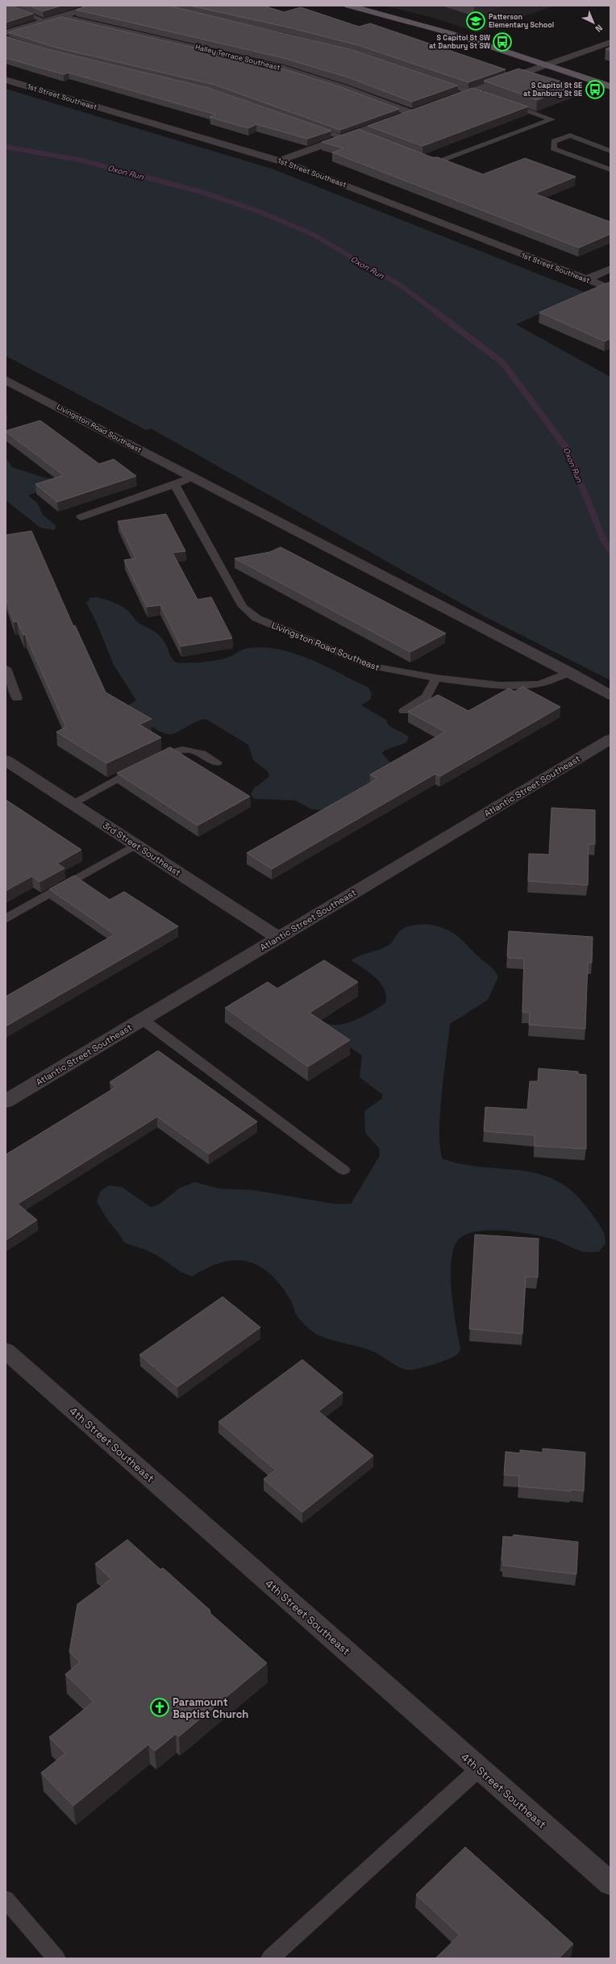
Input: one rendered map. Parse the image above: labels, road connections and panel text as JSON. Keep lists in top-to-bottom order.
{
  "streets": {
    "street": [
      "Halley Terrace Southeast",
      "1st Street Southeast",
      "Livingston Road Southeast",
      "Atlantic Street Southeast",
      "3rd Street Southeast",
      "4th Street Southeast"
    ]
  },
  "crossings": [
    ["Atlantic Street Southeast", "3rd Street Southeast"]
  ],
  "water": ["Oxon Run"],
  "places": {
    "school or university": ["Patterson Elementary School"],
    "bus stop": ["S Capitol St SW at Danbury St SW", "S Capitol St SE at Danbury St SE"],
    "church": ["Paramount Baptist Church"]
  },
  "north": "bottom right"
}
